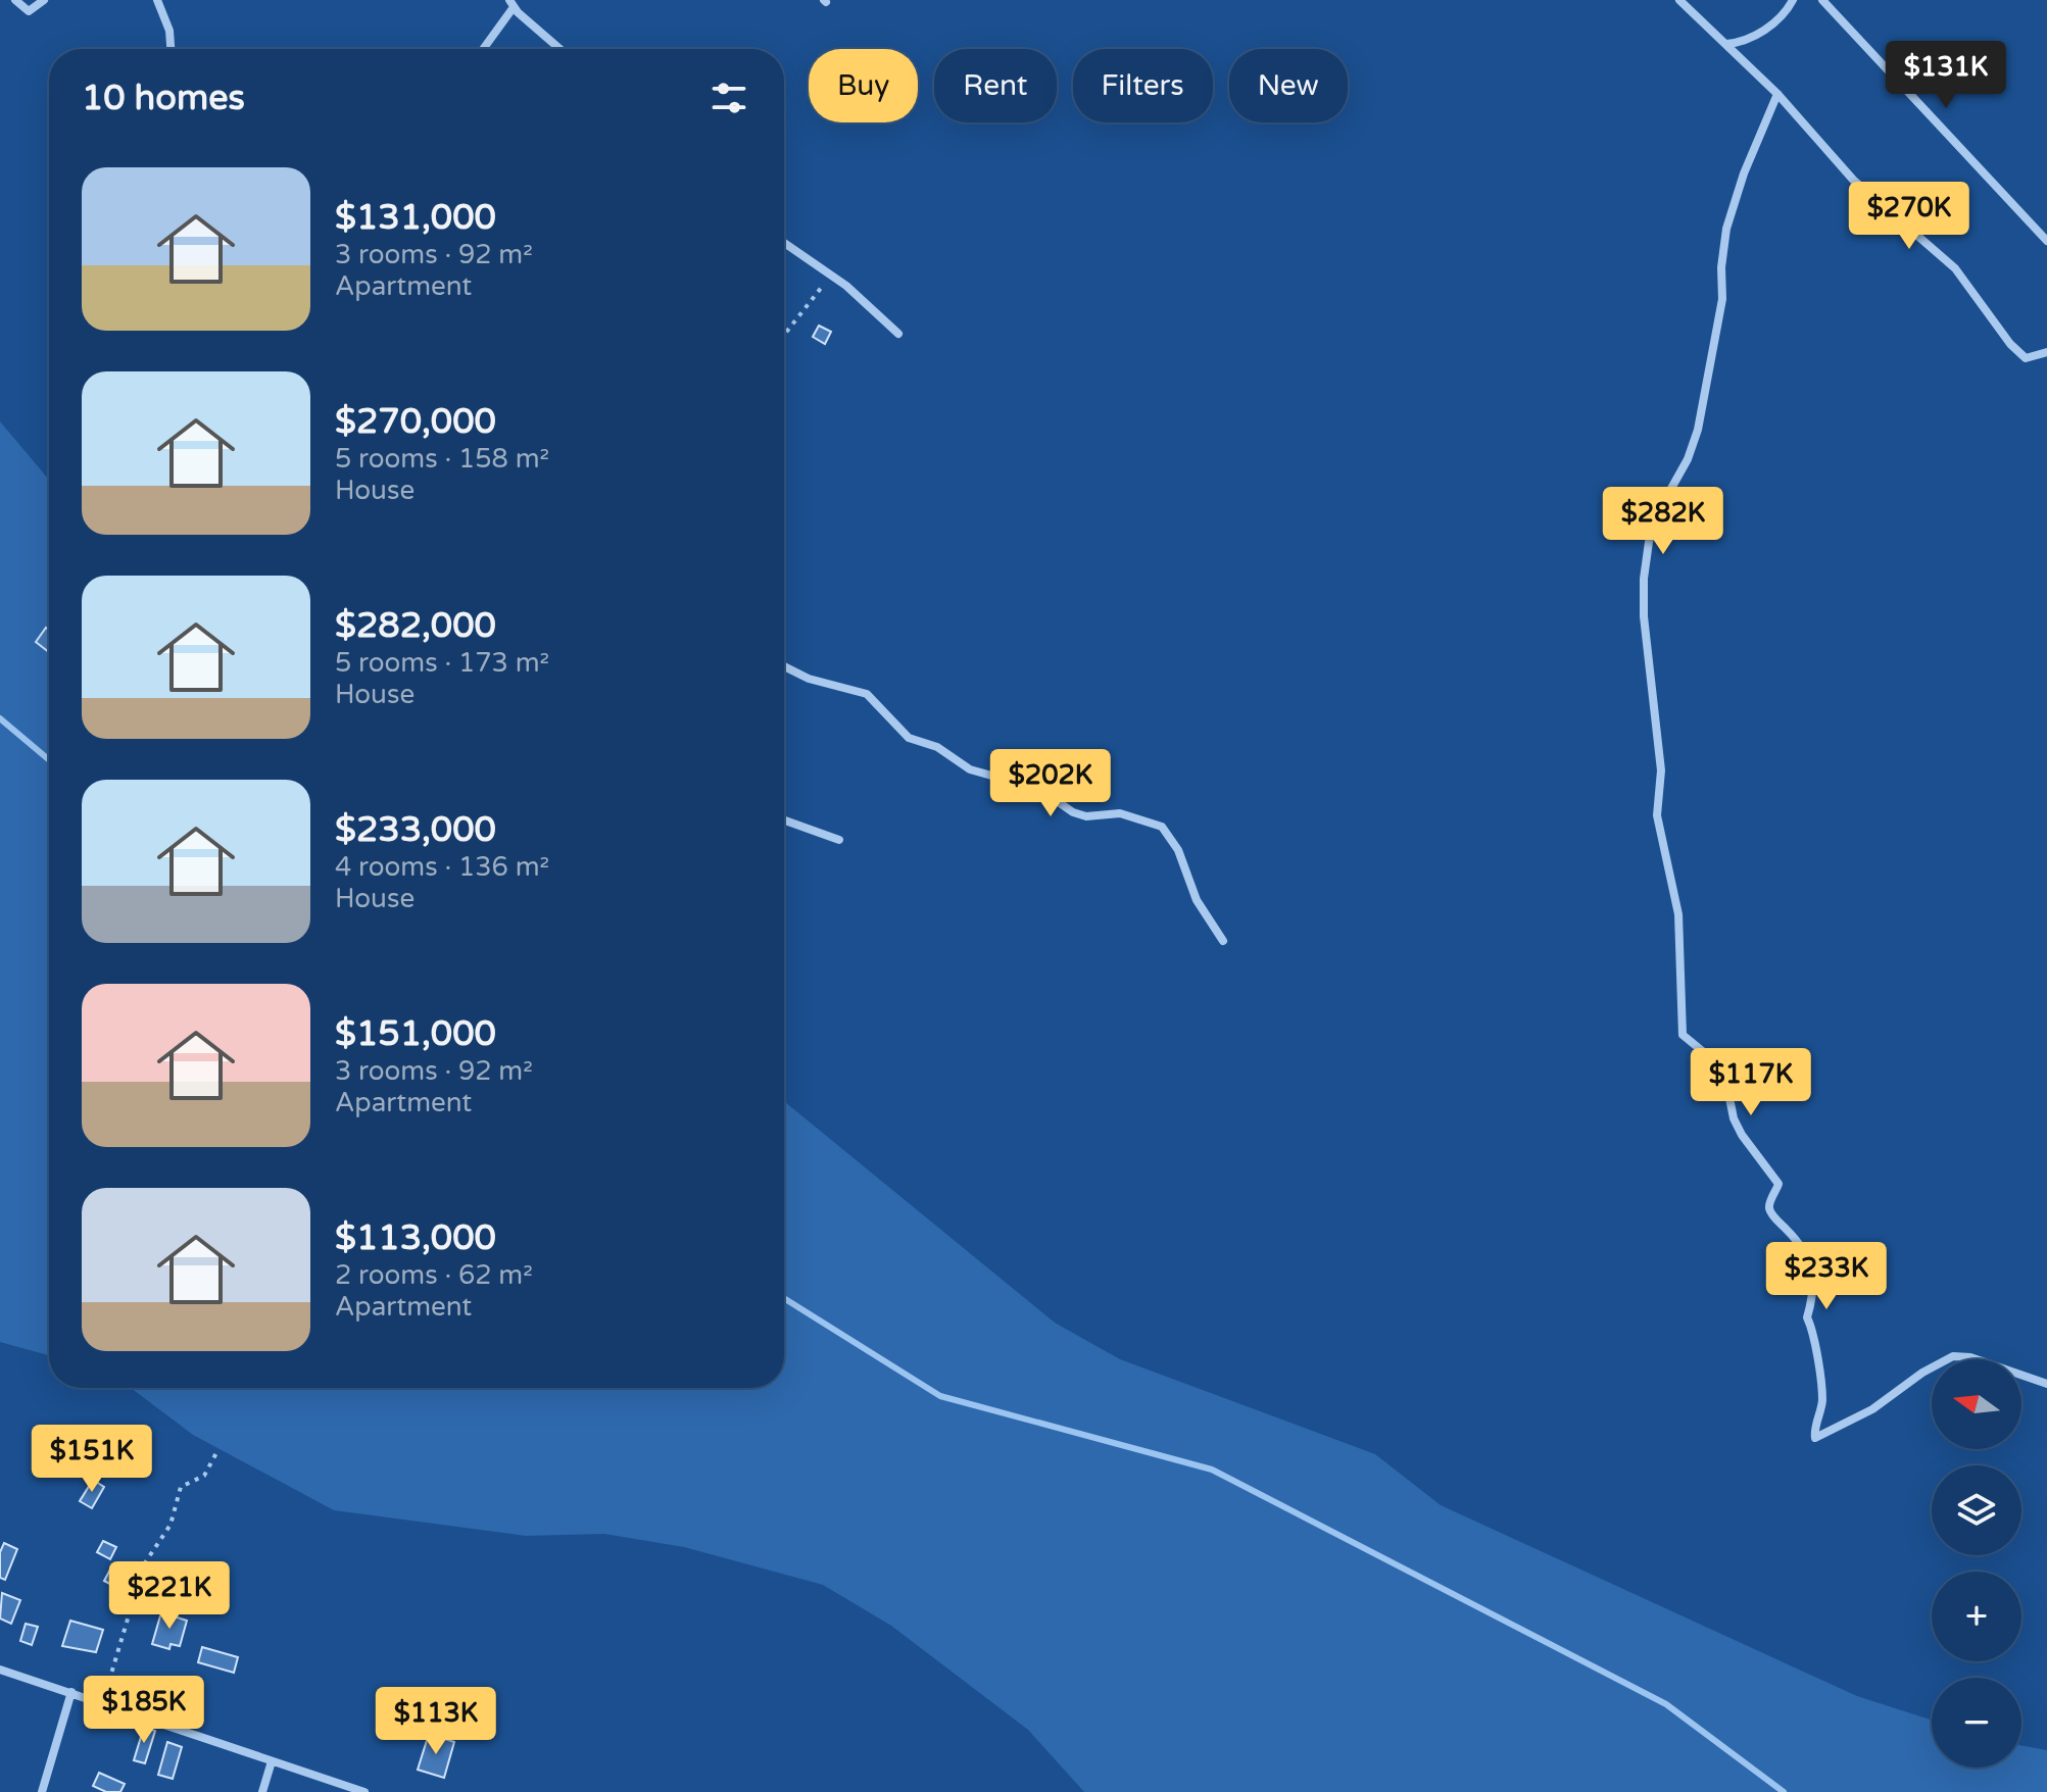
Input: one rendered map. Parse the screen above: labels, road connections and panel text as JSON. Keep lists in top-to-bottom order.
{
  "north": "left",
  "page": {
    "price": [
      "$131K",
      "$270K",
      "$282K",
      "$202K",
      "$117K",
      "$233K",
      "$151K",
      "$221K",
      "$185K",
      "$113K"
    ],
    "chip": [
      "Buy",
      "Rent",
      "Filters",
      "New"
    ],
    "heading": "10 homes",
    "list": [
      {
        "name": "$131,000",
        "note": "3 rooms · 92 m² · Apartment"
      },
      {
        "name": "$270,000",
        "note": "5 rooms · 158 m² · House"
      },
      {
        "name": "$282,000",
        "note": "5 rooms · 173 m² · House"
      },
      {
        "name": "$233,000",
        "note": "4 rooms · 136 m² · House"
      },
      {
        "name": "$151,000",
        "note": "3 rooms · 92 m² · Apartment"
      },
      {
        "name": "$113,000",
        "note": "2 rooms · 62 m² · Apartment"
      }
    ],
    "map_buttons": ["+", "−"]
  }
}
